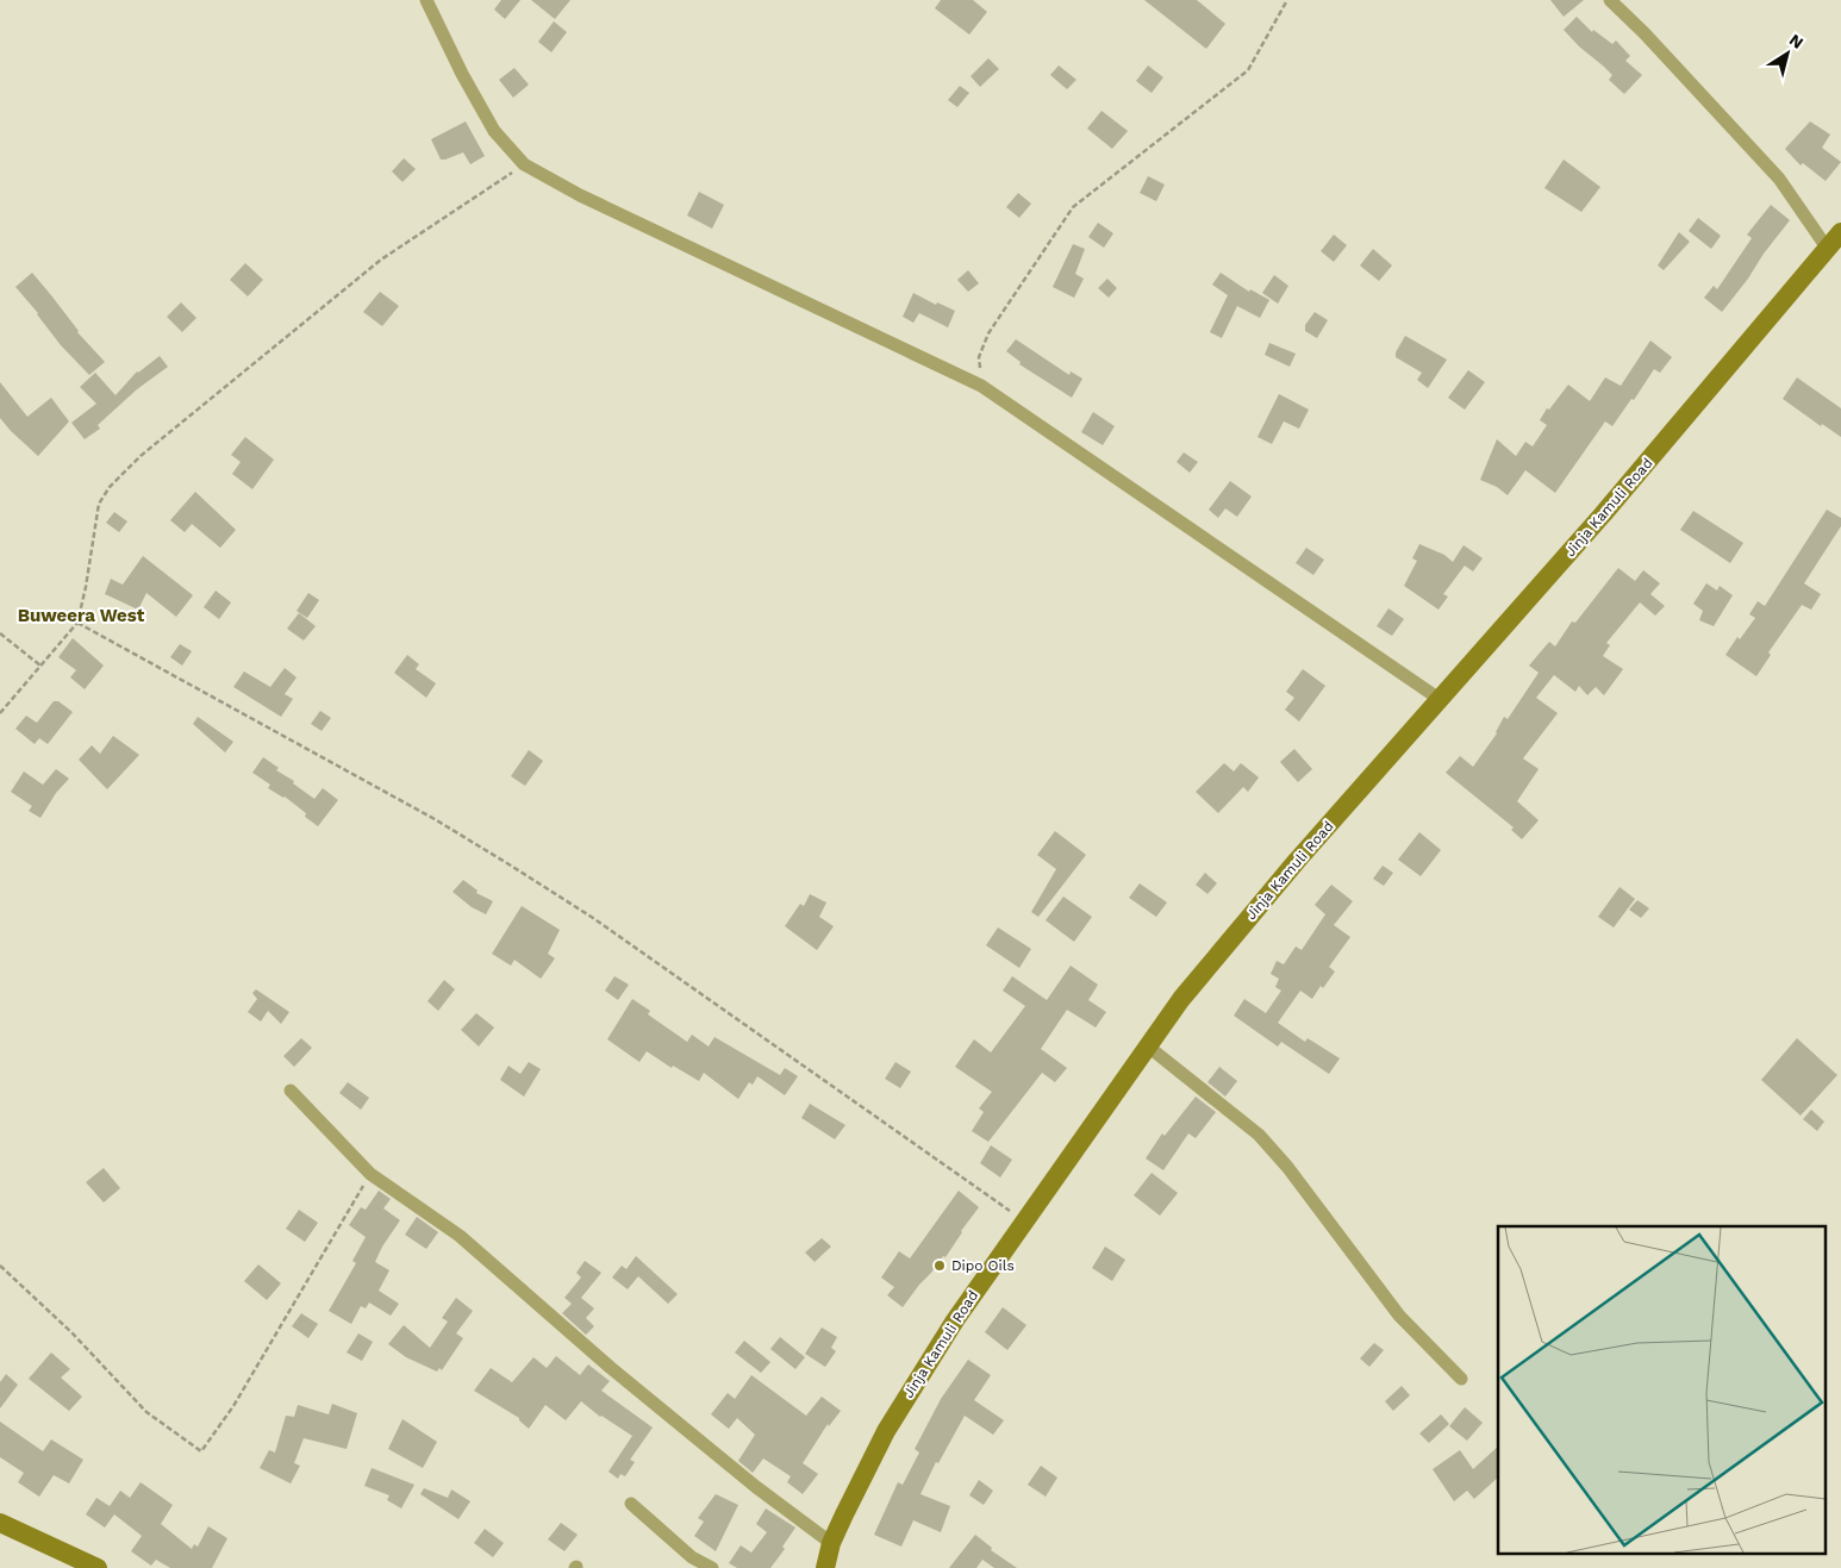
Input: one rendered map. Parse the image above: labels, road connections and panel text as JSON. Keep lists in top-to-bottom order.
{
  "streets": {
    "main road": ["Jinja Kamuli Road"]
  },
  "districts": ["Buweera West"],
  "places": ["Dipo Oils"],
  "north": "top right"
}
